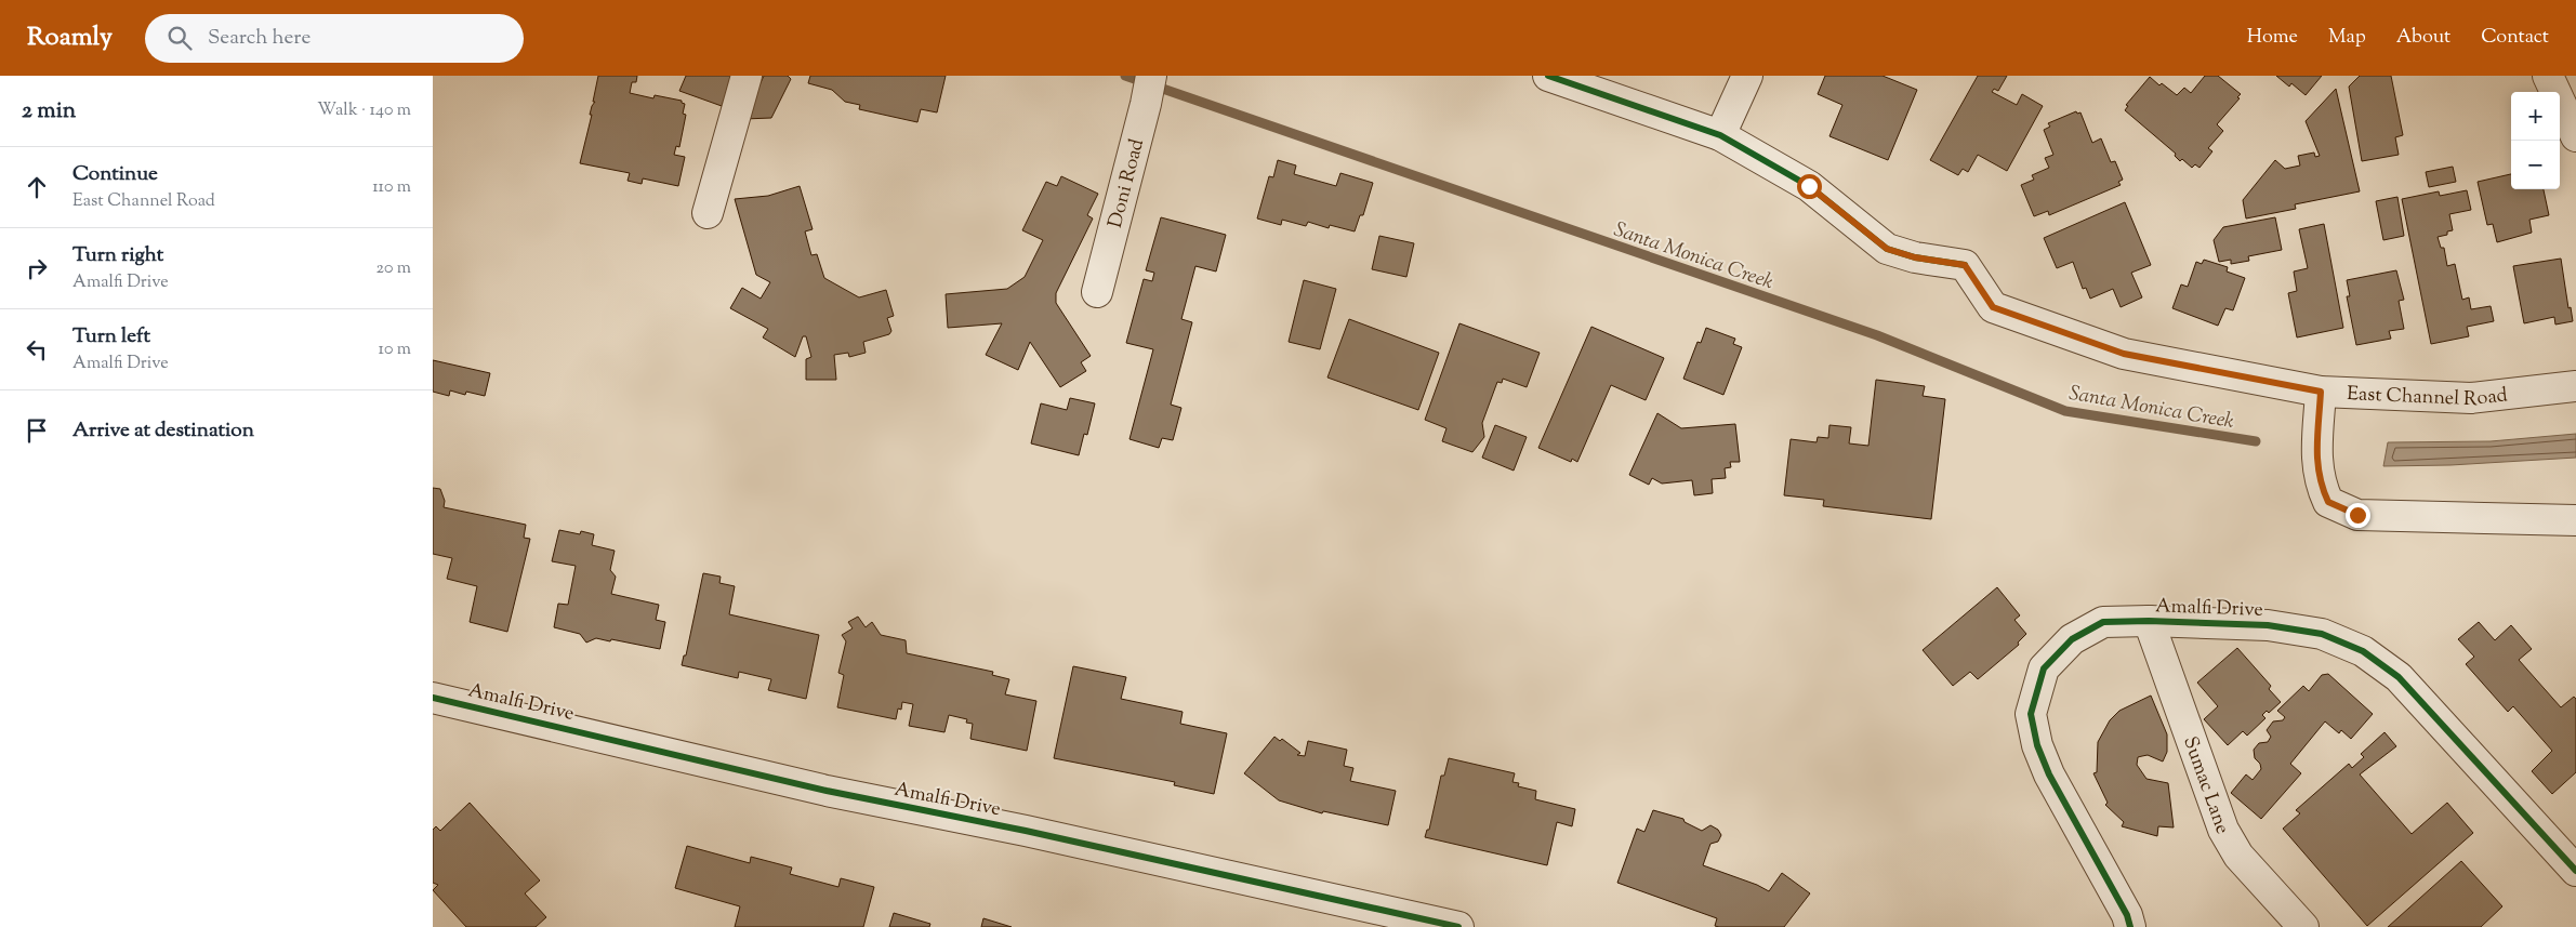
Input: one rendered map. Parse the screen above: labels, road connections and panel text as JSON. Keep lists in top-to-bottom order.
{
  "streets": {
    "street": [
      "Doni Road",
      "East Channel Road",
      "Amalfi Drive",
      "Sumac Lane"
    ]
  },
  "crossings": [
    ["Amalfi Drive", "Sumac Lane"]
  ],
  "water": ["Santa Monica Creek"],
  "page": {
    "header": "Roamly",
    "search": "Search here",
    "nav": [
      "Home",
      "Map",
      "About",
      "Contact"
    ],
    "heading": ["2 min", "Walk · 140 m"],
    "map_buttons": ["+", "−"],
    "list": [
      ["Continue", "East Channel Road", "110 m"],
      ["Turn right", "Amalfi Drive", "20 m"],
      ["Turn left", "Amalfi Drive", "10 m"],
      "Arrive at destination"
    ]
  }
}
